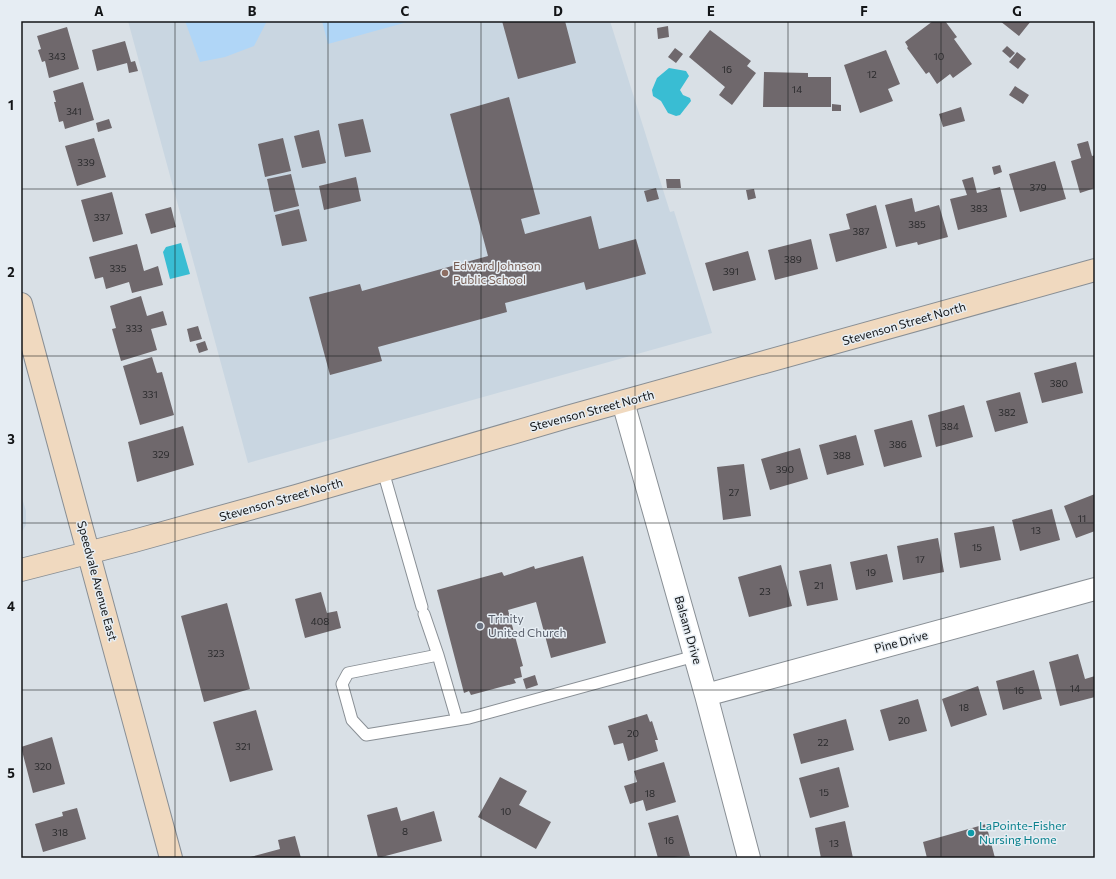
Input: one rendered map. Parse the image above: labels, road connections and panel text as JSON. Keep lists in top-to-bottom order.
{
  "streets": {
    "main road": ["Stevenson Street North", "Speedvale Avenue East"],
    "street": ["Balsam Drive", "Pine Drive"]
  },
  "crossings": [
    ["Stevenson Street North", "Speedvale Avenue East"],
    ["Stevenson Street North", "Balsam Drive"],
    ["Balsam Drive", "Pine Drive"]
  ],
  "places": ["Edward Johnson Public School", "Trinity United Church", "LaPointe-Fisher Nursing Home"],
  "house_numbers": [
    "343",
    "10",
    "16",
    "12",
    "14",
    "341",
    "339",
    "379",
    "383",
    "337",
    "385",
    "387",
    "389",
    "335",
    "391",
    "333",
    "380",
    "331",
    "382",
    "384",
    "386",
    "329",
    "388",
    "390",
    "27",
    "11",
    "13",
    "15",
    "17",
    "19",
    "21",
    "23",
    "408",
    "323",
    "14",
    "16",
    "18",
    "20",
    "20",
    "22",
    "321",
    "320",
    "15",
    "18",
    "10",
    "8",
    "318",
    "16",
    "13"
  ],
  "grid": {
    "columns": [
      "A",
      "B",
      "C",
      "D",
      "E",
      "F",
      "G"
    ],
    "rows": [
      "1",
      "2",
      "3",
      "4",
      "5"
    ]
  }
}
